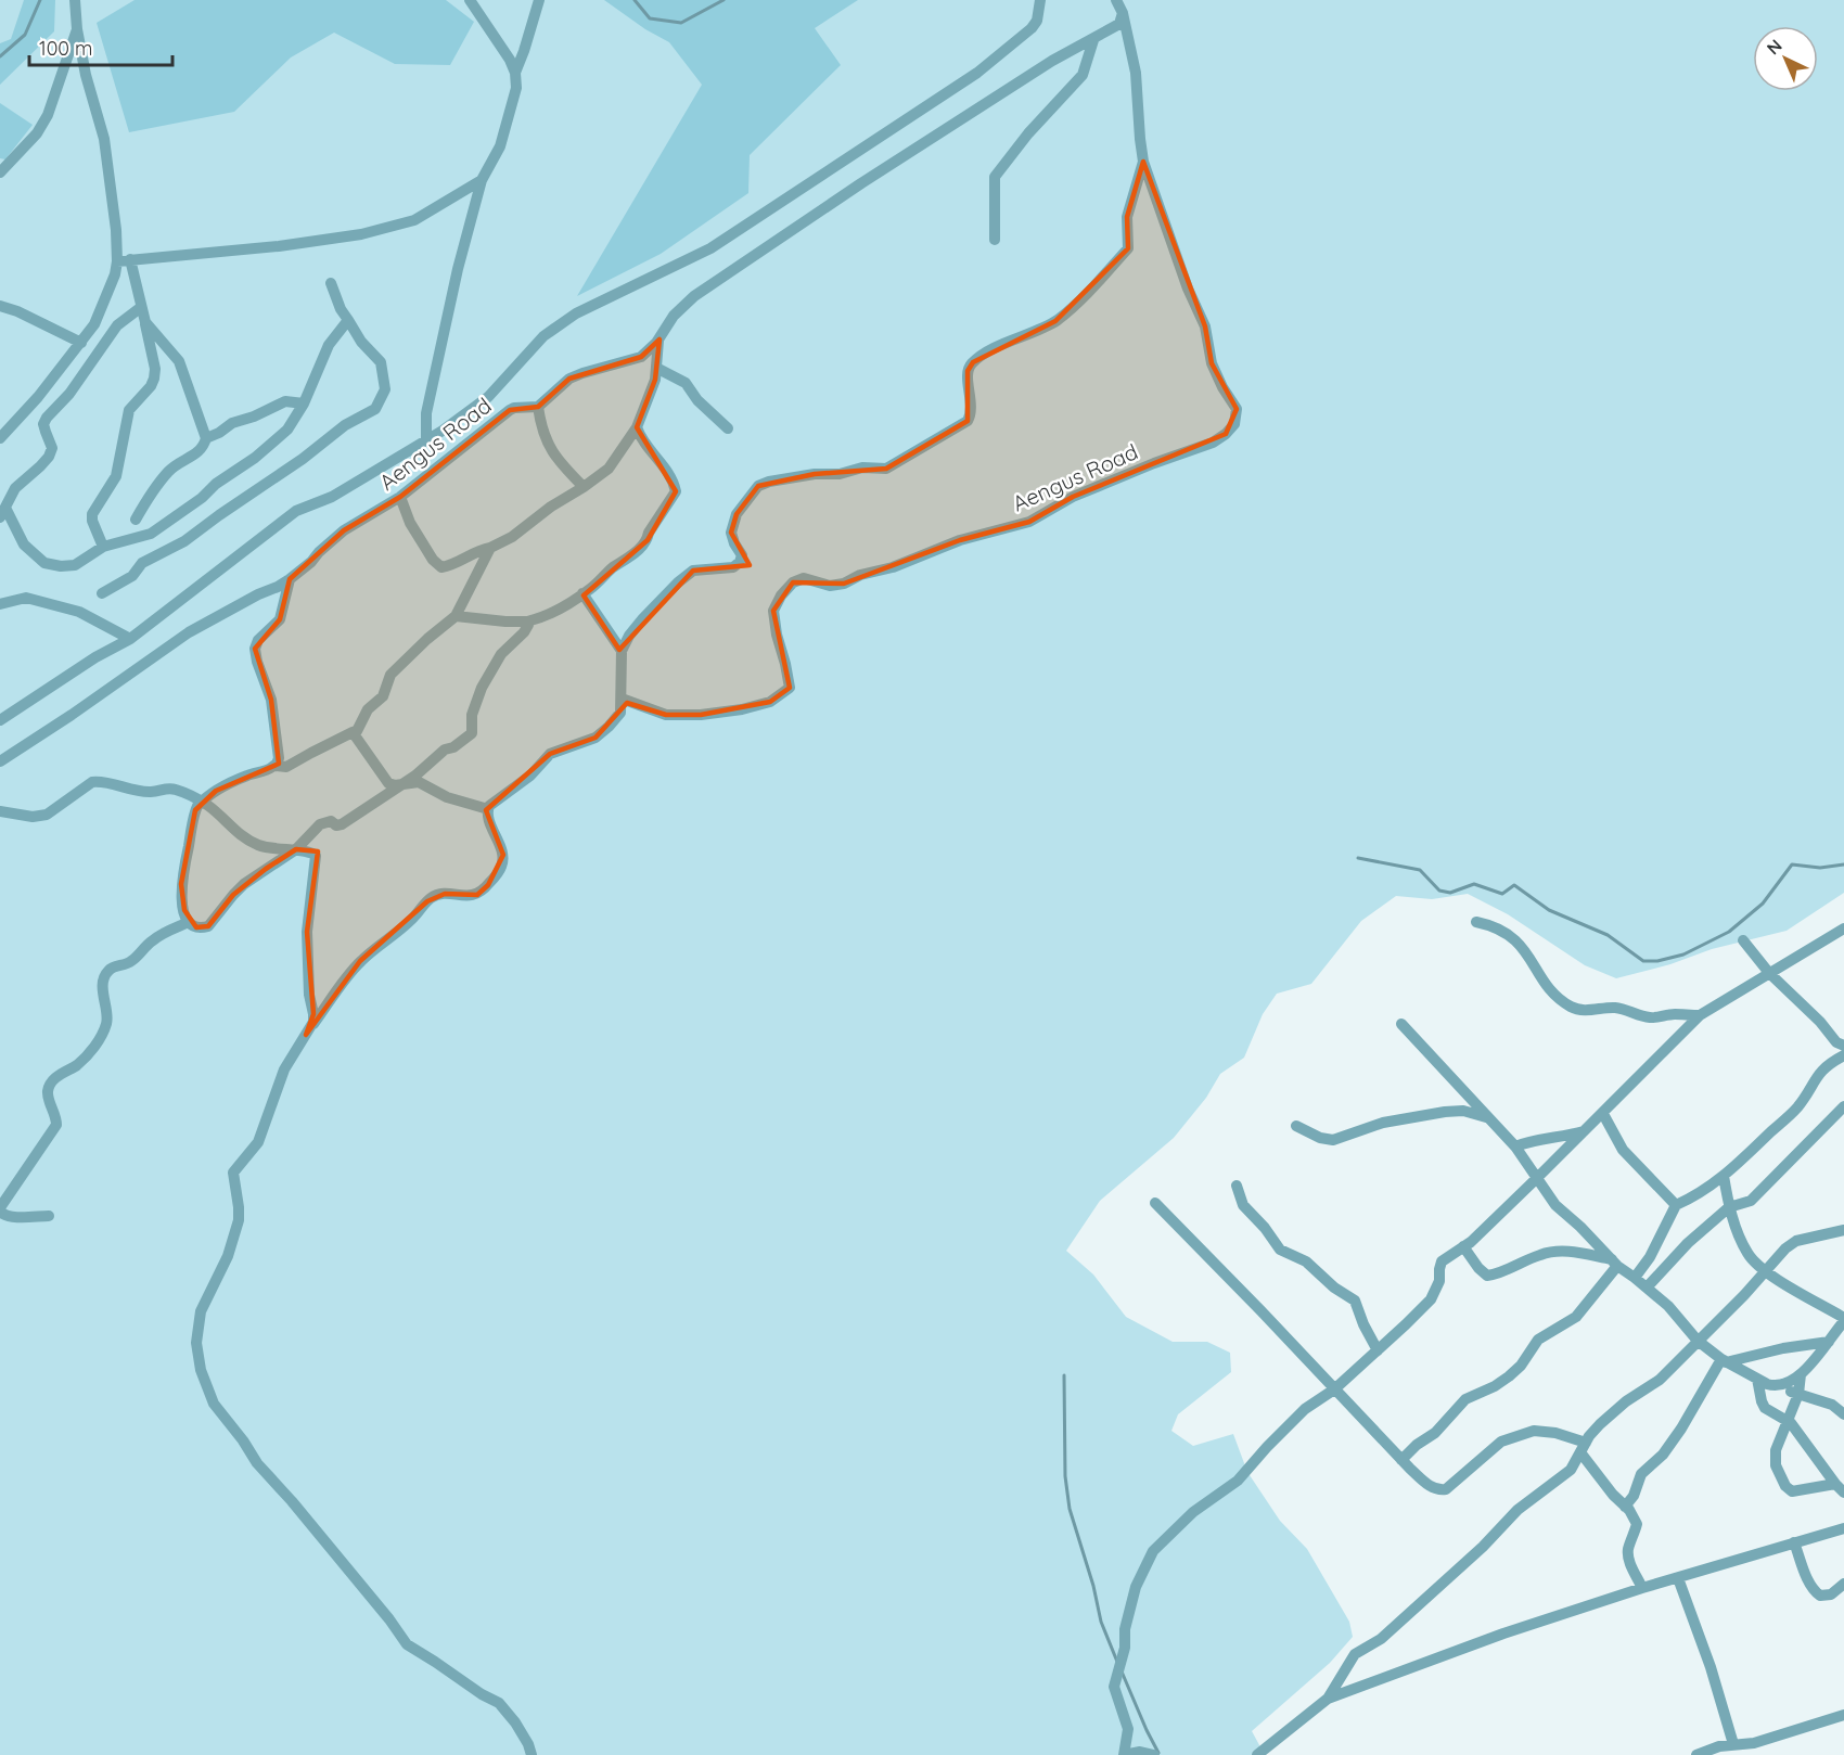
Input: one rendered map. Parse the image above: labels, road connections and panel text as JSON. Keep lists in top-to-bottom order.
{
  "streets": {
    "street": ["Aengus Road"]
  },
  "scale_bar": "100 m",
  "north": "top left"
}
